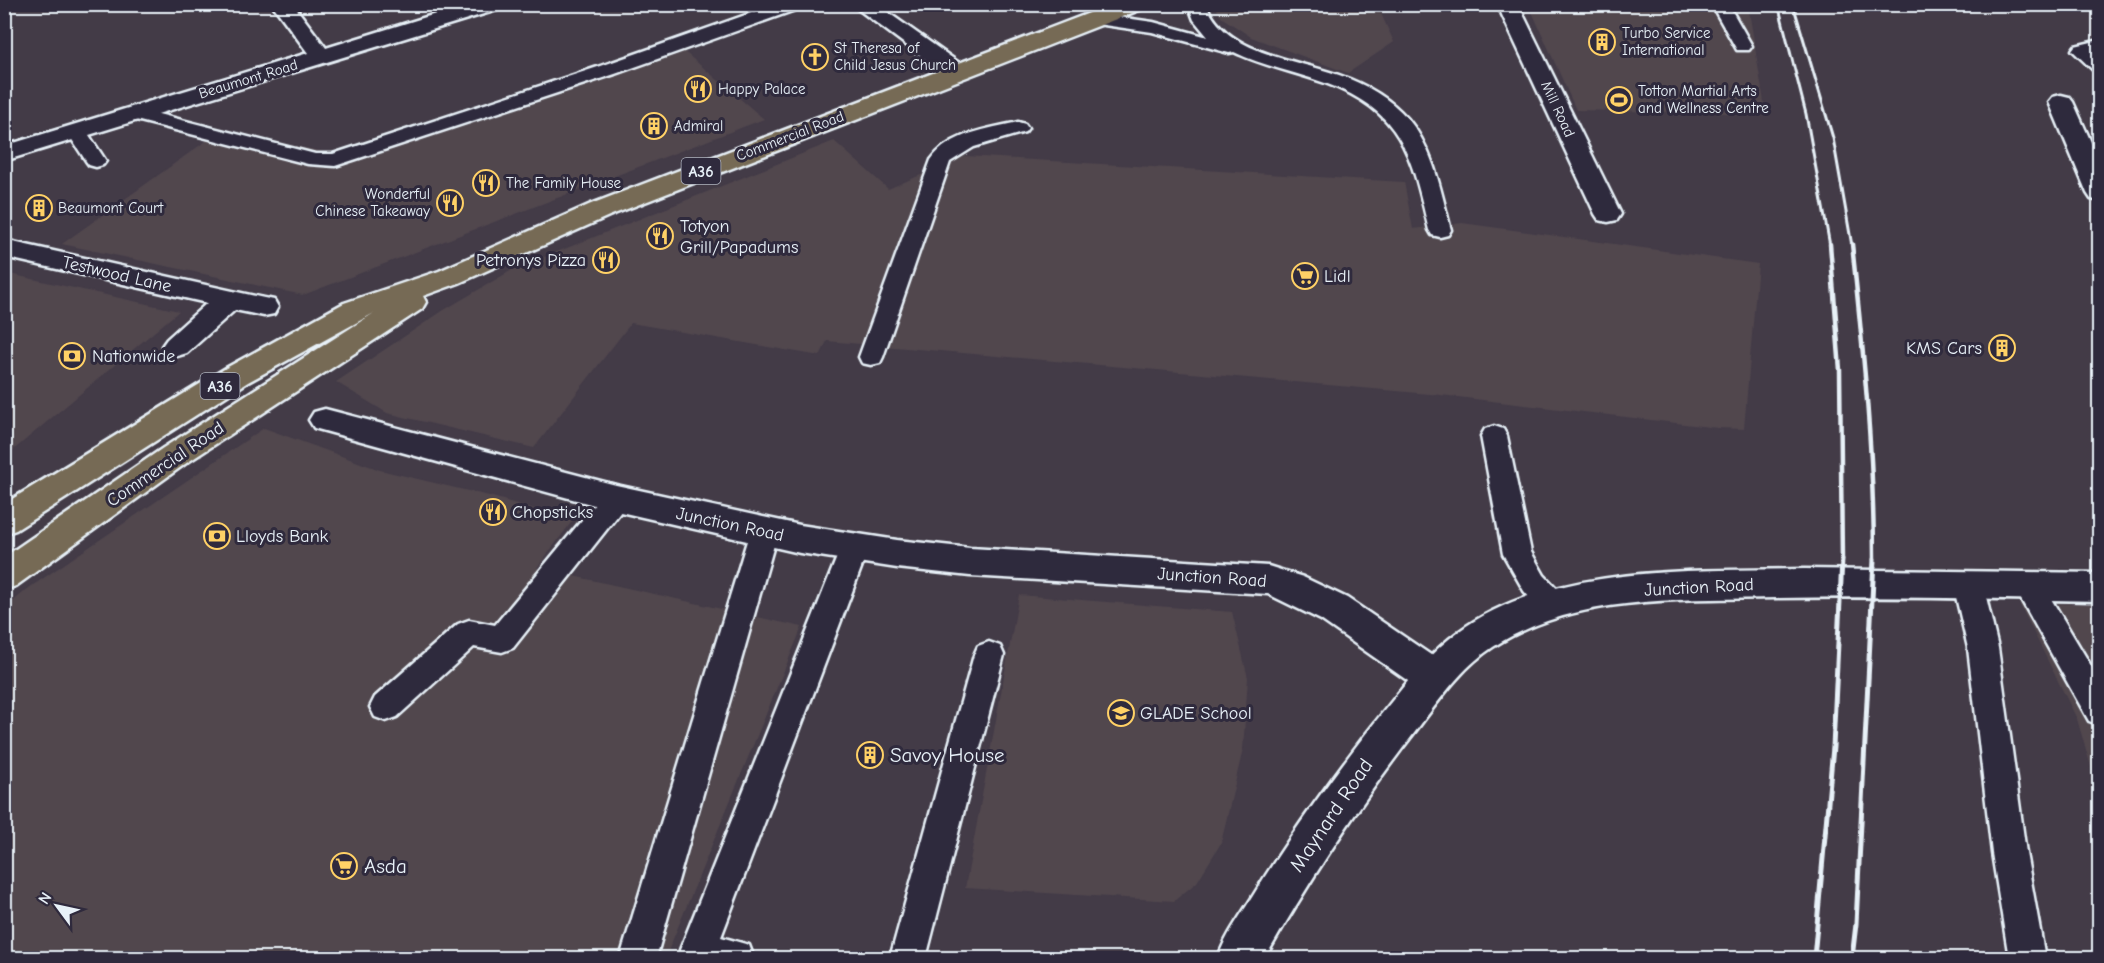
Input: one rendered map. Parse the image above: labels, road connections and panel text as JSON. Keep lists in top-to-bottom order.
{
  "streets": {
    "main road": ["Commercial Road", "A36"],
    "street": [
      "Beaumont Road",
      "Mill Road",
      "Testwood Lane",
      "Junction Road",
      "Maynard Road"
    ]
  },
  "crossings": [
    ["Junction Road", "Maynard Road"]
  ],
  "places": {
    "building": [
      "Turbo Service International",
      "Admiral",
      "Beaumont Court",
      "KMS Cars",
      "Savoy House"
    ],
    "church": ["St Theresa of Child Jesus Church"],
    "restaurant": [
      "Happy Palace",
      "The Family House",
      "Wonderful Chinese Takeaway",
      "Totyon Grill/Papadums",
      "Petronys Pizza",
      "Chopsticks"
    ],
    "sports": ["Totton Martial Arts and Wellness Centre"],
    "supermarket": ["Lidl", "Asda"],
    "bank": ["Nationwide", "Lloyds Bank"],
    "school or university": ["GLADE School"]
  },
  "north": "top left"
}
